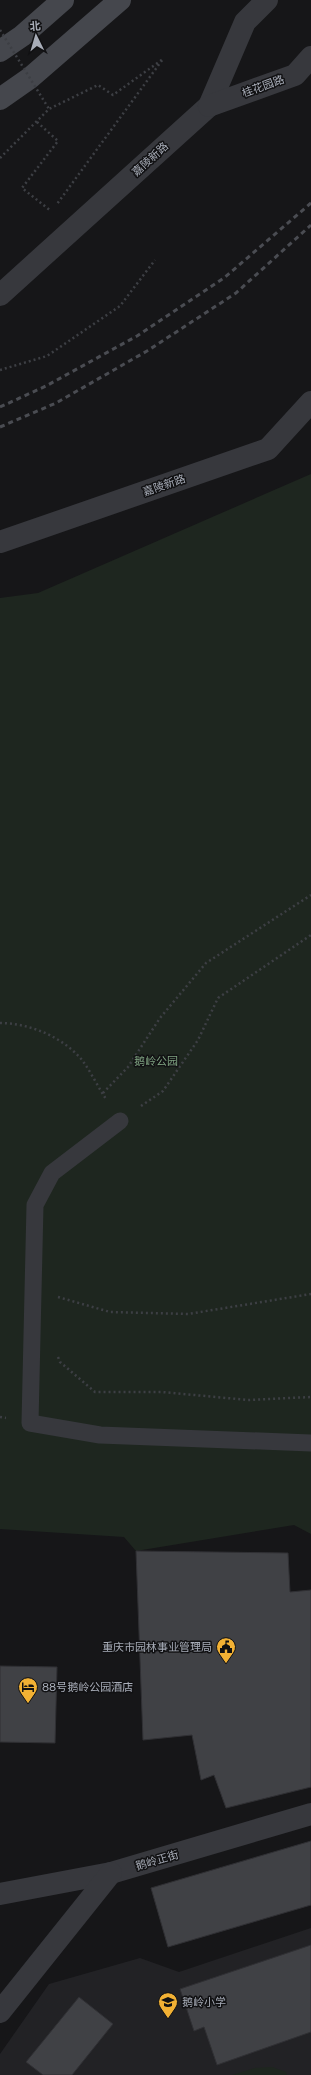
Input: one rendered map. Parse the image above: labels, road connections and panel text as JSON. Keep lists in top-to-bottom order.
{
  "streets": {
    "street": ["桂花园路", "嘉陵新路", "鹅岭正街"]
  },
  "crossings": [
    ["桂花园路", "嘉陵新路"]
  ],
  "parks": ["鹅岭公园"],
  "places": {
    "public building": ["重庆市园林事业管理局"],
    "hotel": ["88号鹅岭公园酒店"],
    "school or university": ["鹅岭小学"]
  },
  "north": "top"
}
